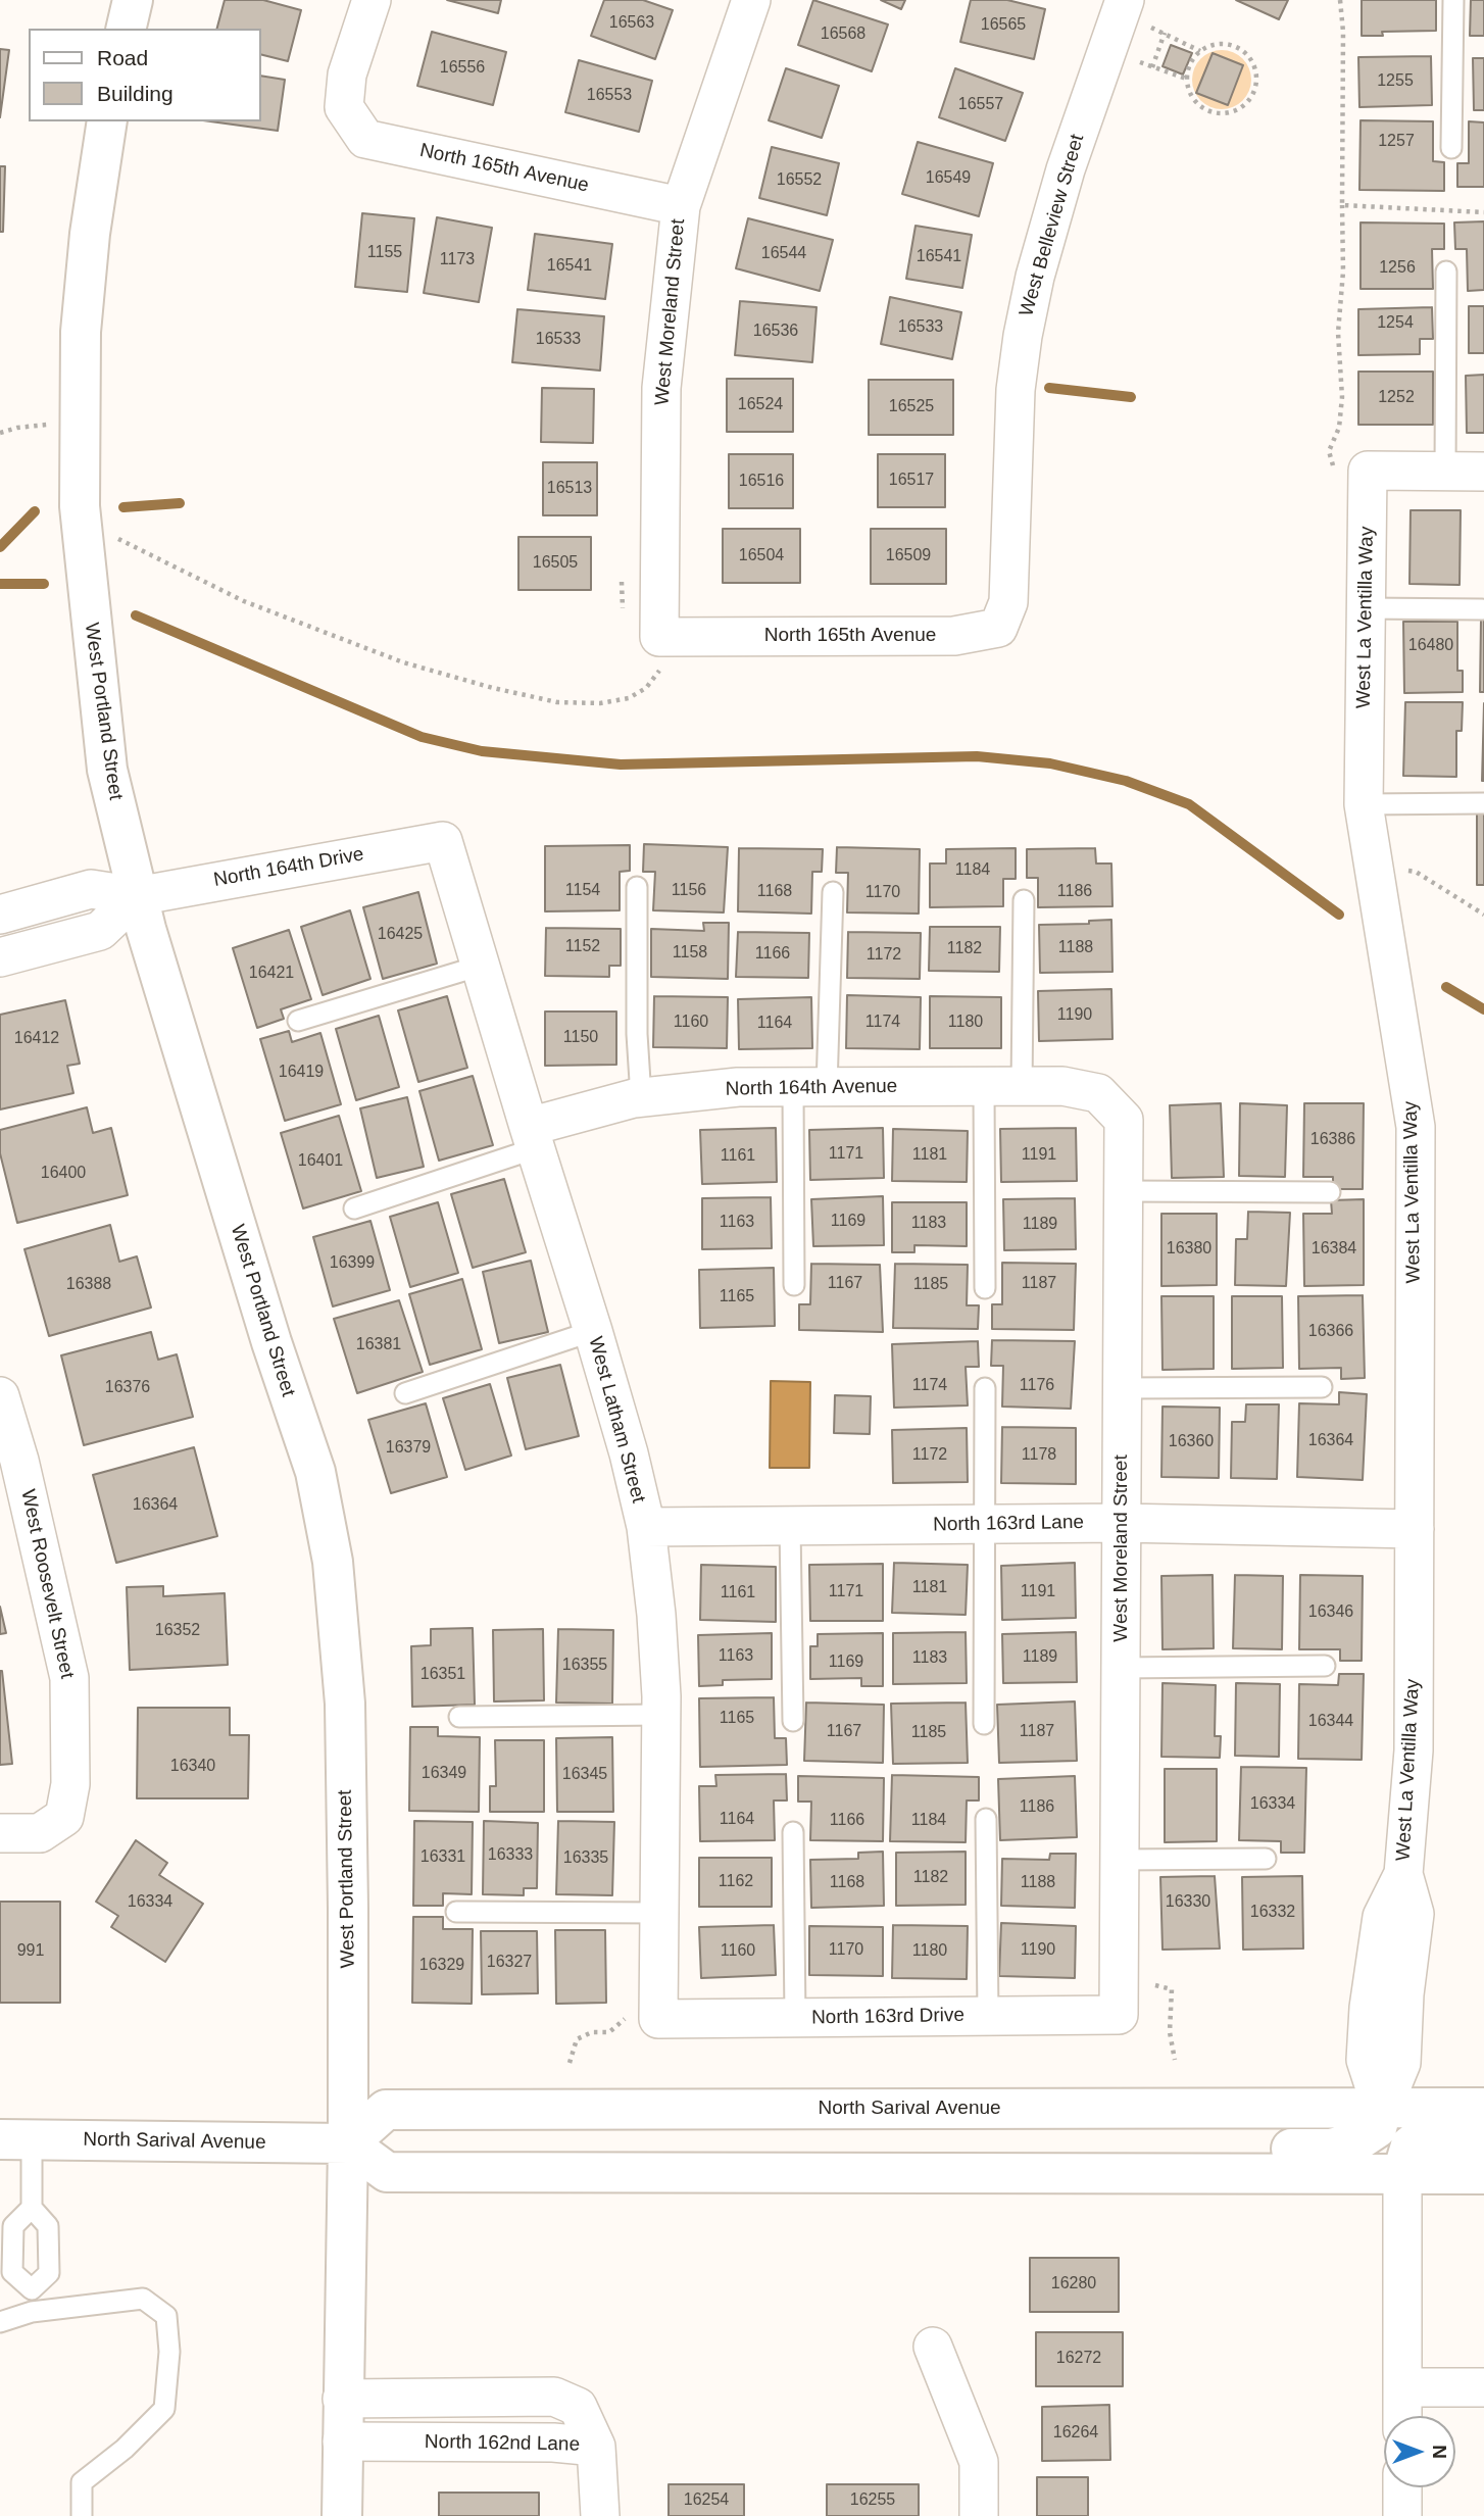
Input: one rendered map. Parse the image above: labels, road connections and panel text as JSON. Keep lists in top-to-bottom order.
{
  "streets": {
    "main road": ["West Portland Street", "North Sarival Avenue"],
    "street": [
      "North 165th Avenue",
      "West Belleview Street",
      "West Moreland Street",
      "West La Ventilla Way",
      "North 164th Drive",
      "North 164th Avenue",
      "West Latham Street",
      "North 163rd Lane",
      "West Roosevelt Street",
      "North 163rd Drive",
      "North 162nd Lane"
    ]
  },
  "crossings": [
    ["North 165th Avenue", "West Belleview Street"],
    ["North 165th Avenue", "West Moreland Street"],
    ["West Moreland Street", "North 164th Avenue"],
    ["West Moreland Street", "North 163rd Lane"],
    ["West Moreland Street", "North 163rd Drive"],
    ["West La Ventilla Way", "North 163rd Lane"],
    ["West La Ventilla Way", "North Sarival Avenue"],
    ["West Portland Street", "North 164th Drive"],
    ["West Portland Street", "North Sarival Avenue"],
    ["West Portland Street", "North 162nd Lane"],
    ["North 164th Drive", "West Latham Street"],
    ["North 164th Avenue", "West Latham Street"],
    ["West Latham Street", "North 163rd Lane"],
    ["West Latham Street", "North 163rd Drive"]
  ],
  "house_numbers": [
    "16563",
    "16565",
    "16568",
    "16556",
    "1255",
    "16553",
    "16557",
    "1257",
    "16549",
    "16552",
    "1155",
    "16544",
    "16541",
    "1173",
    "16541",
    "1256",
    "1254",
    "16533",
    "16536",
    "16533",
    "1252",
    "16524",
    "16525",
    "16517",
    "16516",
    "16513",
    "16504",
    "16509",
    "16505",
    "16480",
    "1184",
    "1154",
    "1156",
    "1168",
    "1186",
    "1170",
    "16425",
    "1152",
    "1188",
    "1182",
    "1158",
    "1166",
    "1172",
    "16421",
    "1190",
    "1160",
    "1174",
    "1180",
    "1164",
    "1150",
    "16412",
    "16419",
    "16386",
    "1171",
    "1181",
    "1191",
    "1161",
    "16401",
    "16400",
    "1169",
    "1163",
    "1183",
    "1189",
    "16380",
    "16384",
    "16399",
    "1167",
    "1187",
    "16388",
    "1185",
    "1165",
    "16366",
    "16381",
    "1174",
    "1176",
    "16376",
    "16364",
    "16360",
    "16379",
    "1172",
    "1178",
    "16364",
    "1181",
    "1171",
    "1191",
    "1161",
    "16346",
    "16352",
    "1163",
    "1189",
    "1183",
    "1169",
    "16355",
    "16351",
    "1165",
    "16344",
    "1167",
    "1187",
    "1185",
    "16340",
    "16349",
    "16345",
    "16334",
    "1186",
    "1164",
    "1166",
    "1184",
    "16333",
    "16331",
    "16335",
    "1182",
    "1162",
    "1168",
    "1188",
    "16334",
    "16330",
    "16332",
    "1170",
    "1190",
    "991",
    "1160",
    "1180",
    "16327",
    "16329",
    "16280",
    "16272",
    "16264",
    "16254",
    "16255"
  ],
  "legend": ["Road", "Building"],
  "north": "right"
}
